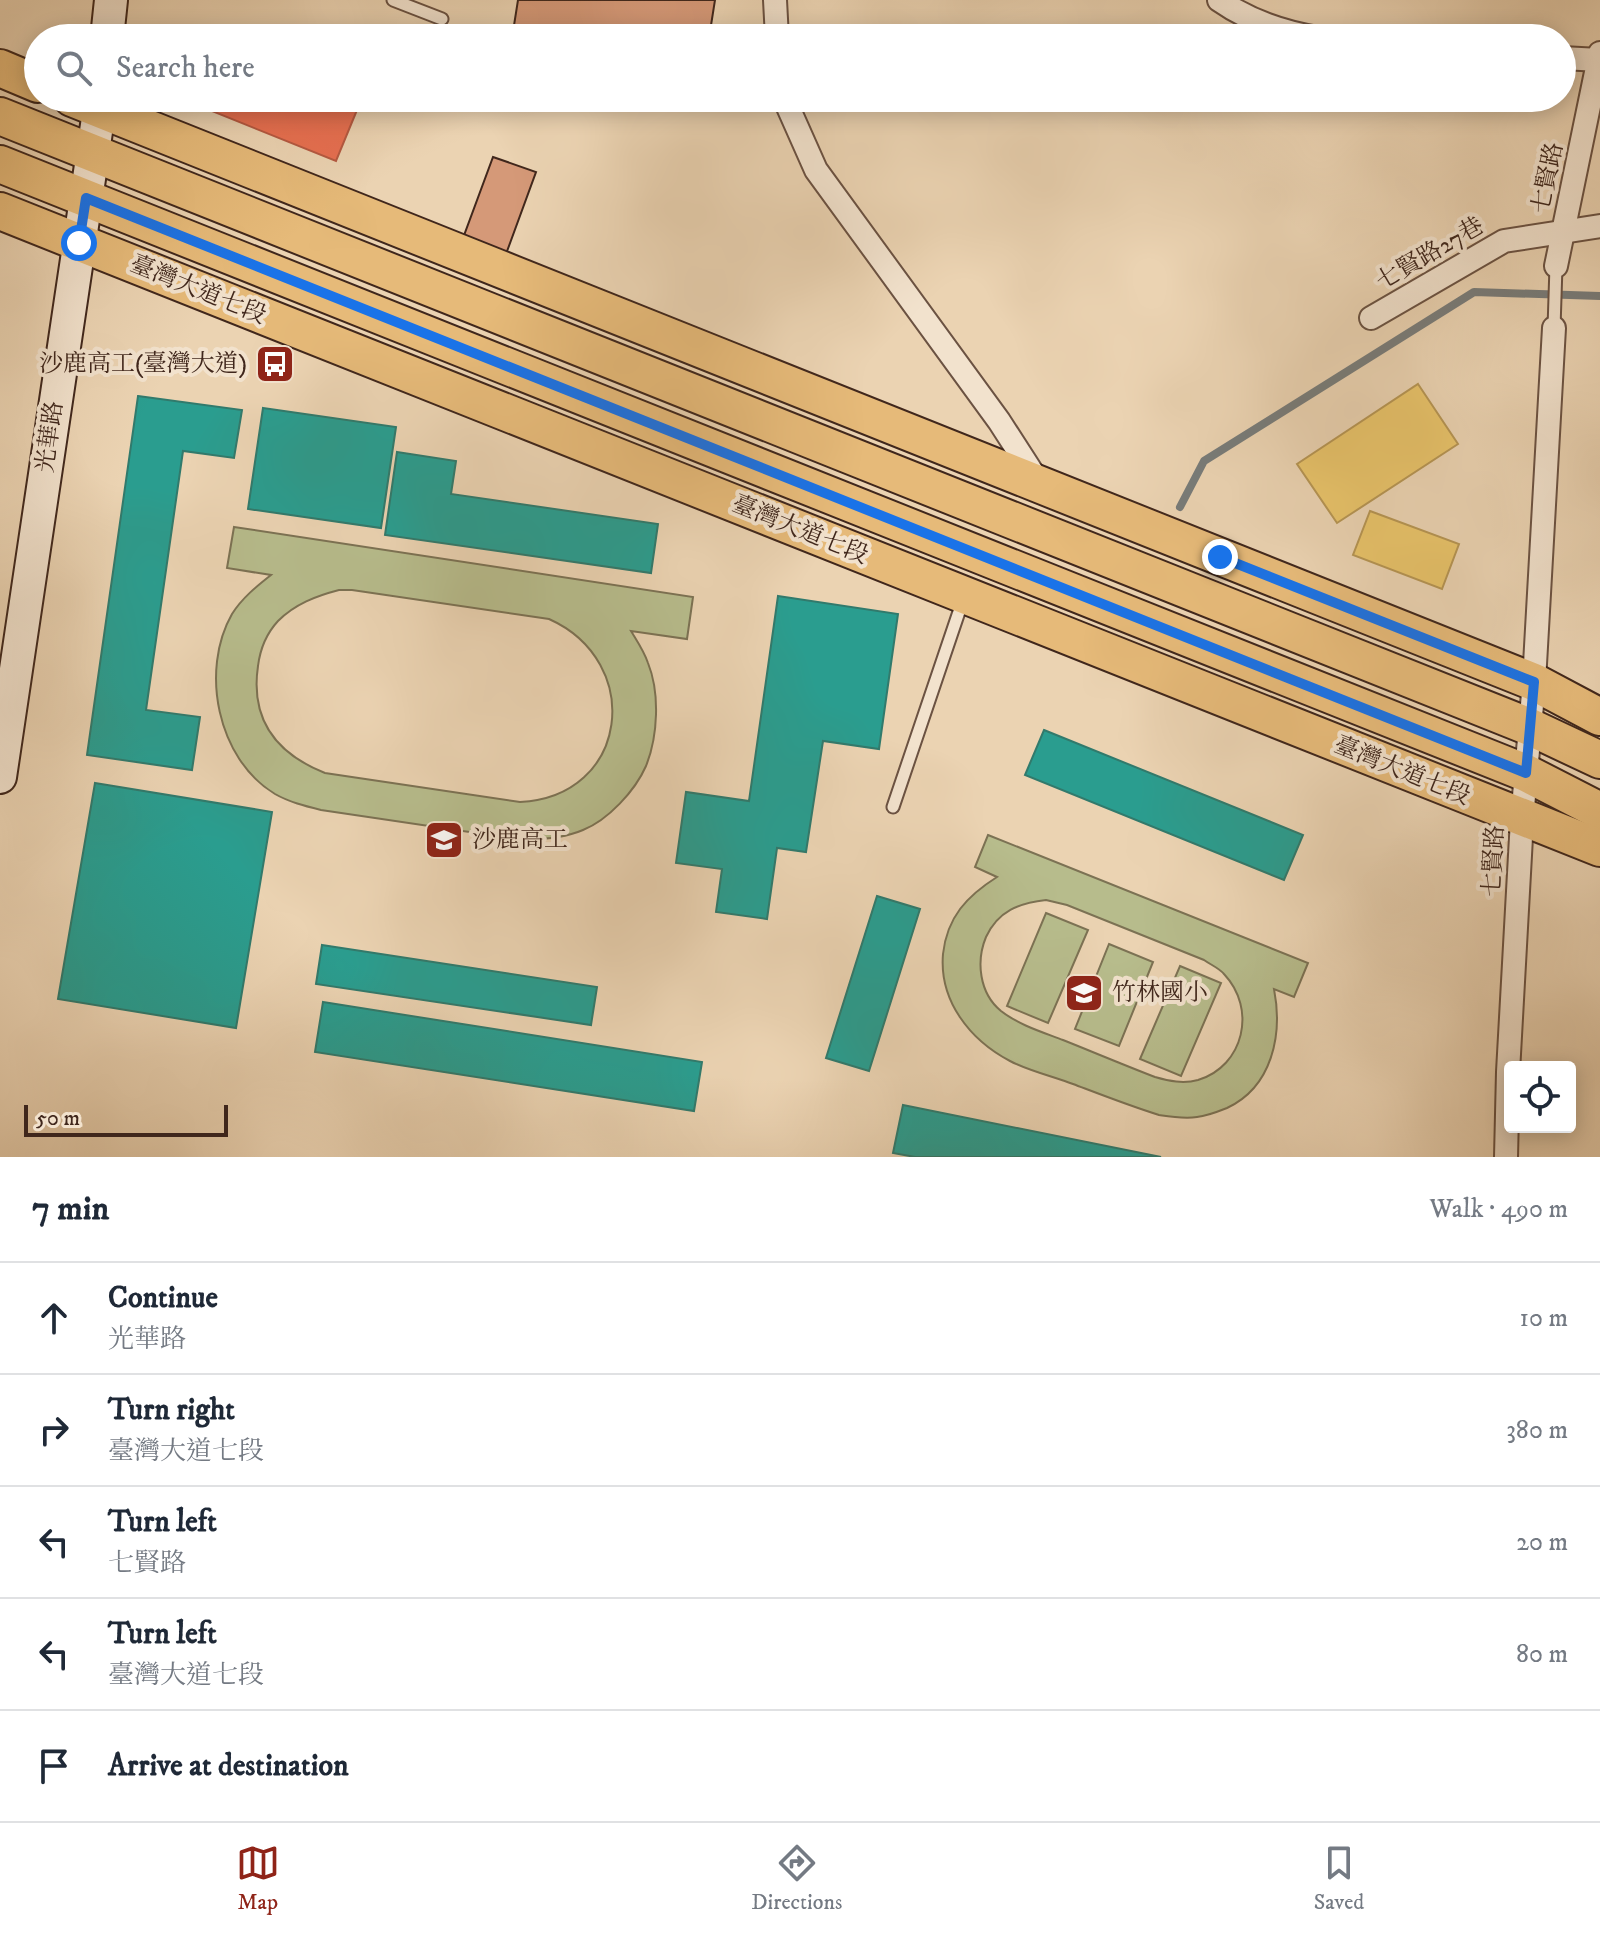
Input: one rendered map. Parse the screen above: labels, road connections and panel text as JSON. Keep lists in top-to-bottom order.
{
  "streets": {
    "main road": ["臺灣大道七段"],
    "street": ["七賢路", "七賢路27巷", "光華路"]
  },
  "crossings": [
    ["七賢路", "七賢路27巷"],
    ["七賢路", "臺灣大道七段"],
    ["臺灣大道七段", "光華路"]
  ],
  "places": {
    "bus stop": ["沙鹿高工(臺灣大道)"],
    "school or university": ["沙鹿高工", "竹林國小"]
  },
  "scale_bar": "50 m",
  "page": {
    "search": "Search here",
    "scale": "50 m",
    "heading": ["7 min", "Walk · 490 m"],
    "list": [
      ["Continue", "光華路", "10 m"],
      ["Turn right", "臺灣大道七段", "380 m"],
      ["Turn left", "七賢路", "20 m"],
      ["Turn left", "臺灣大道七段", "80 m"],
      "Arrive at destination"
    ],
    "nav": ["Map", "Directions", "Saved"]
  }
}
